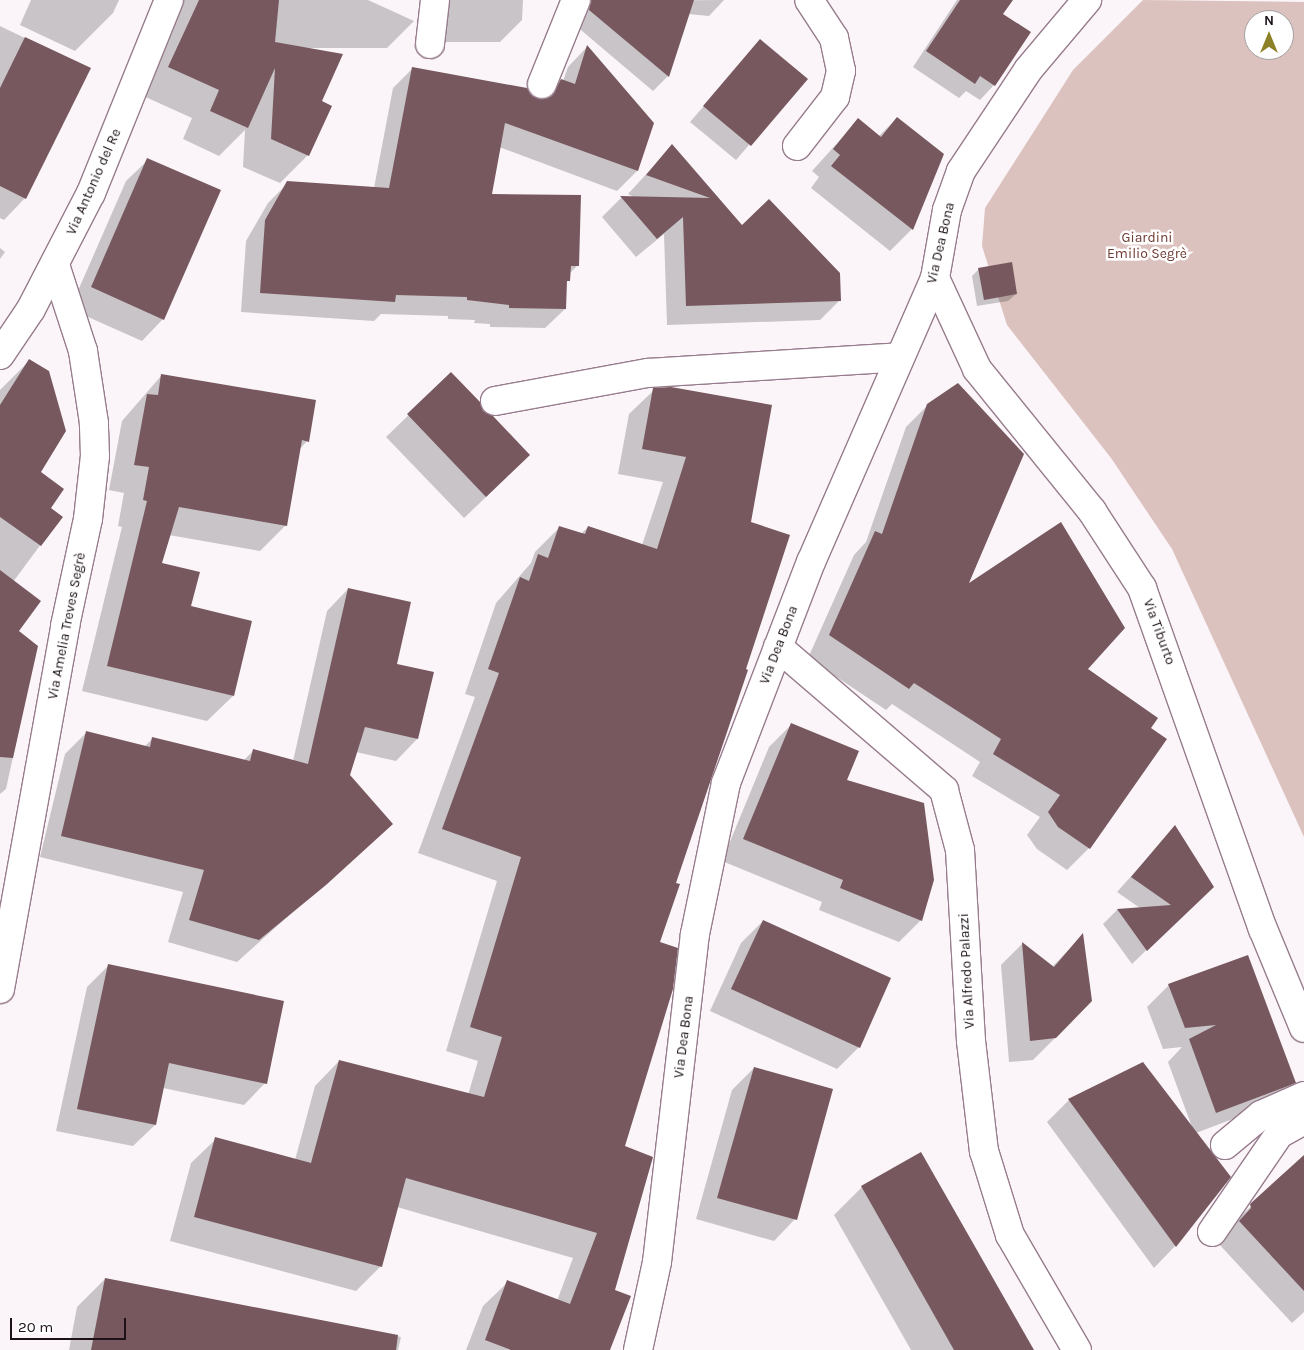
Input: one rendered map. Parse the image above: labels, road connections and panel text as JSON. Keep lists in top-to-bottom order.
{
  "streets": {
    "street": [
      "Via Antonio del Re",
      "Via Dea Bona",
      "Via Amelia Treves Segrè",
      "Via Tiburto",
      "Via Alfredo Palazzi"
    ]
  },
  "crossings": [
    ["Via Antonio del Re", "Via Amelia Treves Segrè"],
    ["Via Dea Bona", "Via Tiburto"],
    ["Via Dea Bona", "Via Alfredo Palazzi"]
  ],
  "parks": ["Giardini Emilio Segrè"],
  "scale_bar": "20 m",
  "north": "top"
}
